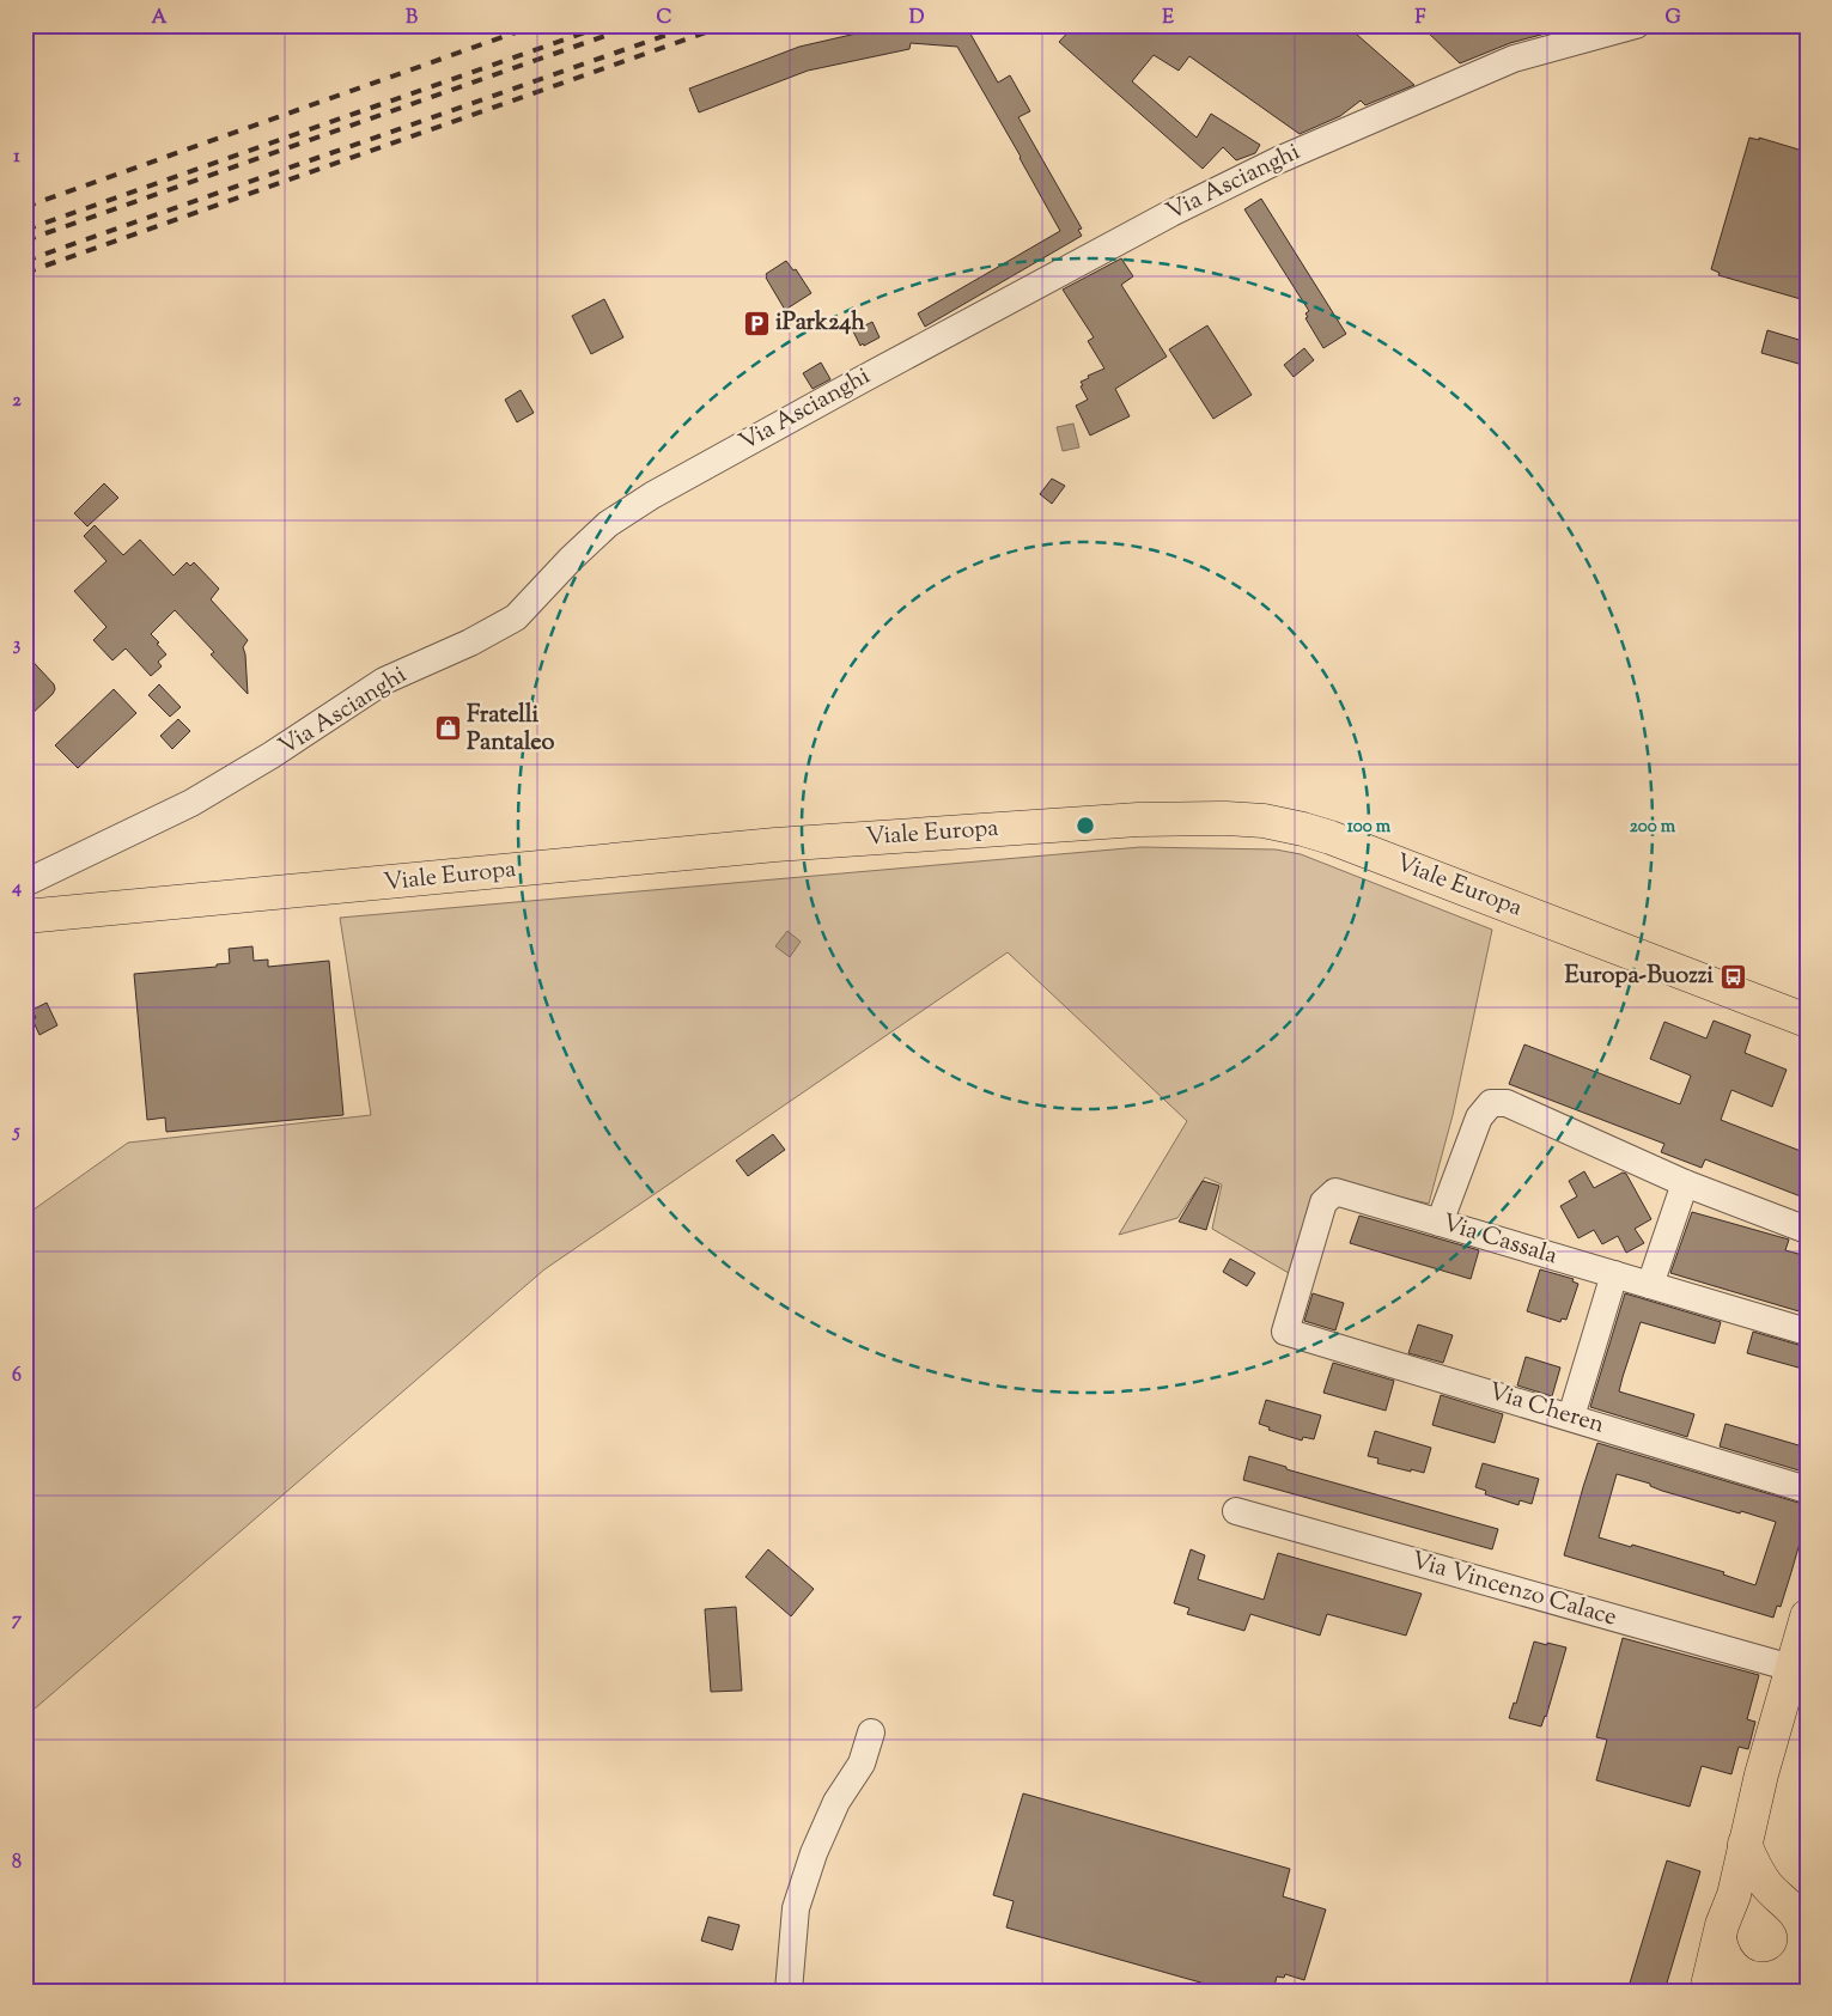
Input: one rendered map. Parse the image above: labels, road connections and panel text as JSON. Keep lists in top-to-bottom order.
{
  "streets": {
    "main road": ["Viale Europa"],
    "street": [
      "Via Ascianghi",
      "Via Cassala",
      "Via Cheren",
      "Via Vincenzo Calace"
    ]
  },
  "crossings": [
    ["Via Cassala", "Via Cheren"]
  ],
  "places": {
    "parking": ["iPark24h"],
    "shop": ["Fratelli Pantaleo"],
    "bus stop": ["Europa-Buozzi"]
  },
  "grid": {
    "columns": [
      "A",
      "B",
      "C",
      "D",
      "E",
      "F",
      "G"
    ],
    "rows": [
      "1",
      "2",
      "3",
      "4",
      "5",
      "6",
      "7",
      "8"
    ]
  },
  "rings": ["100 m", "200 m"]
}
